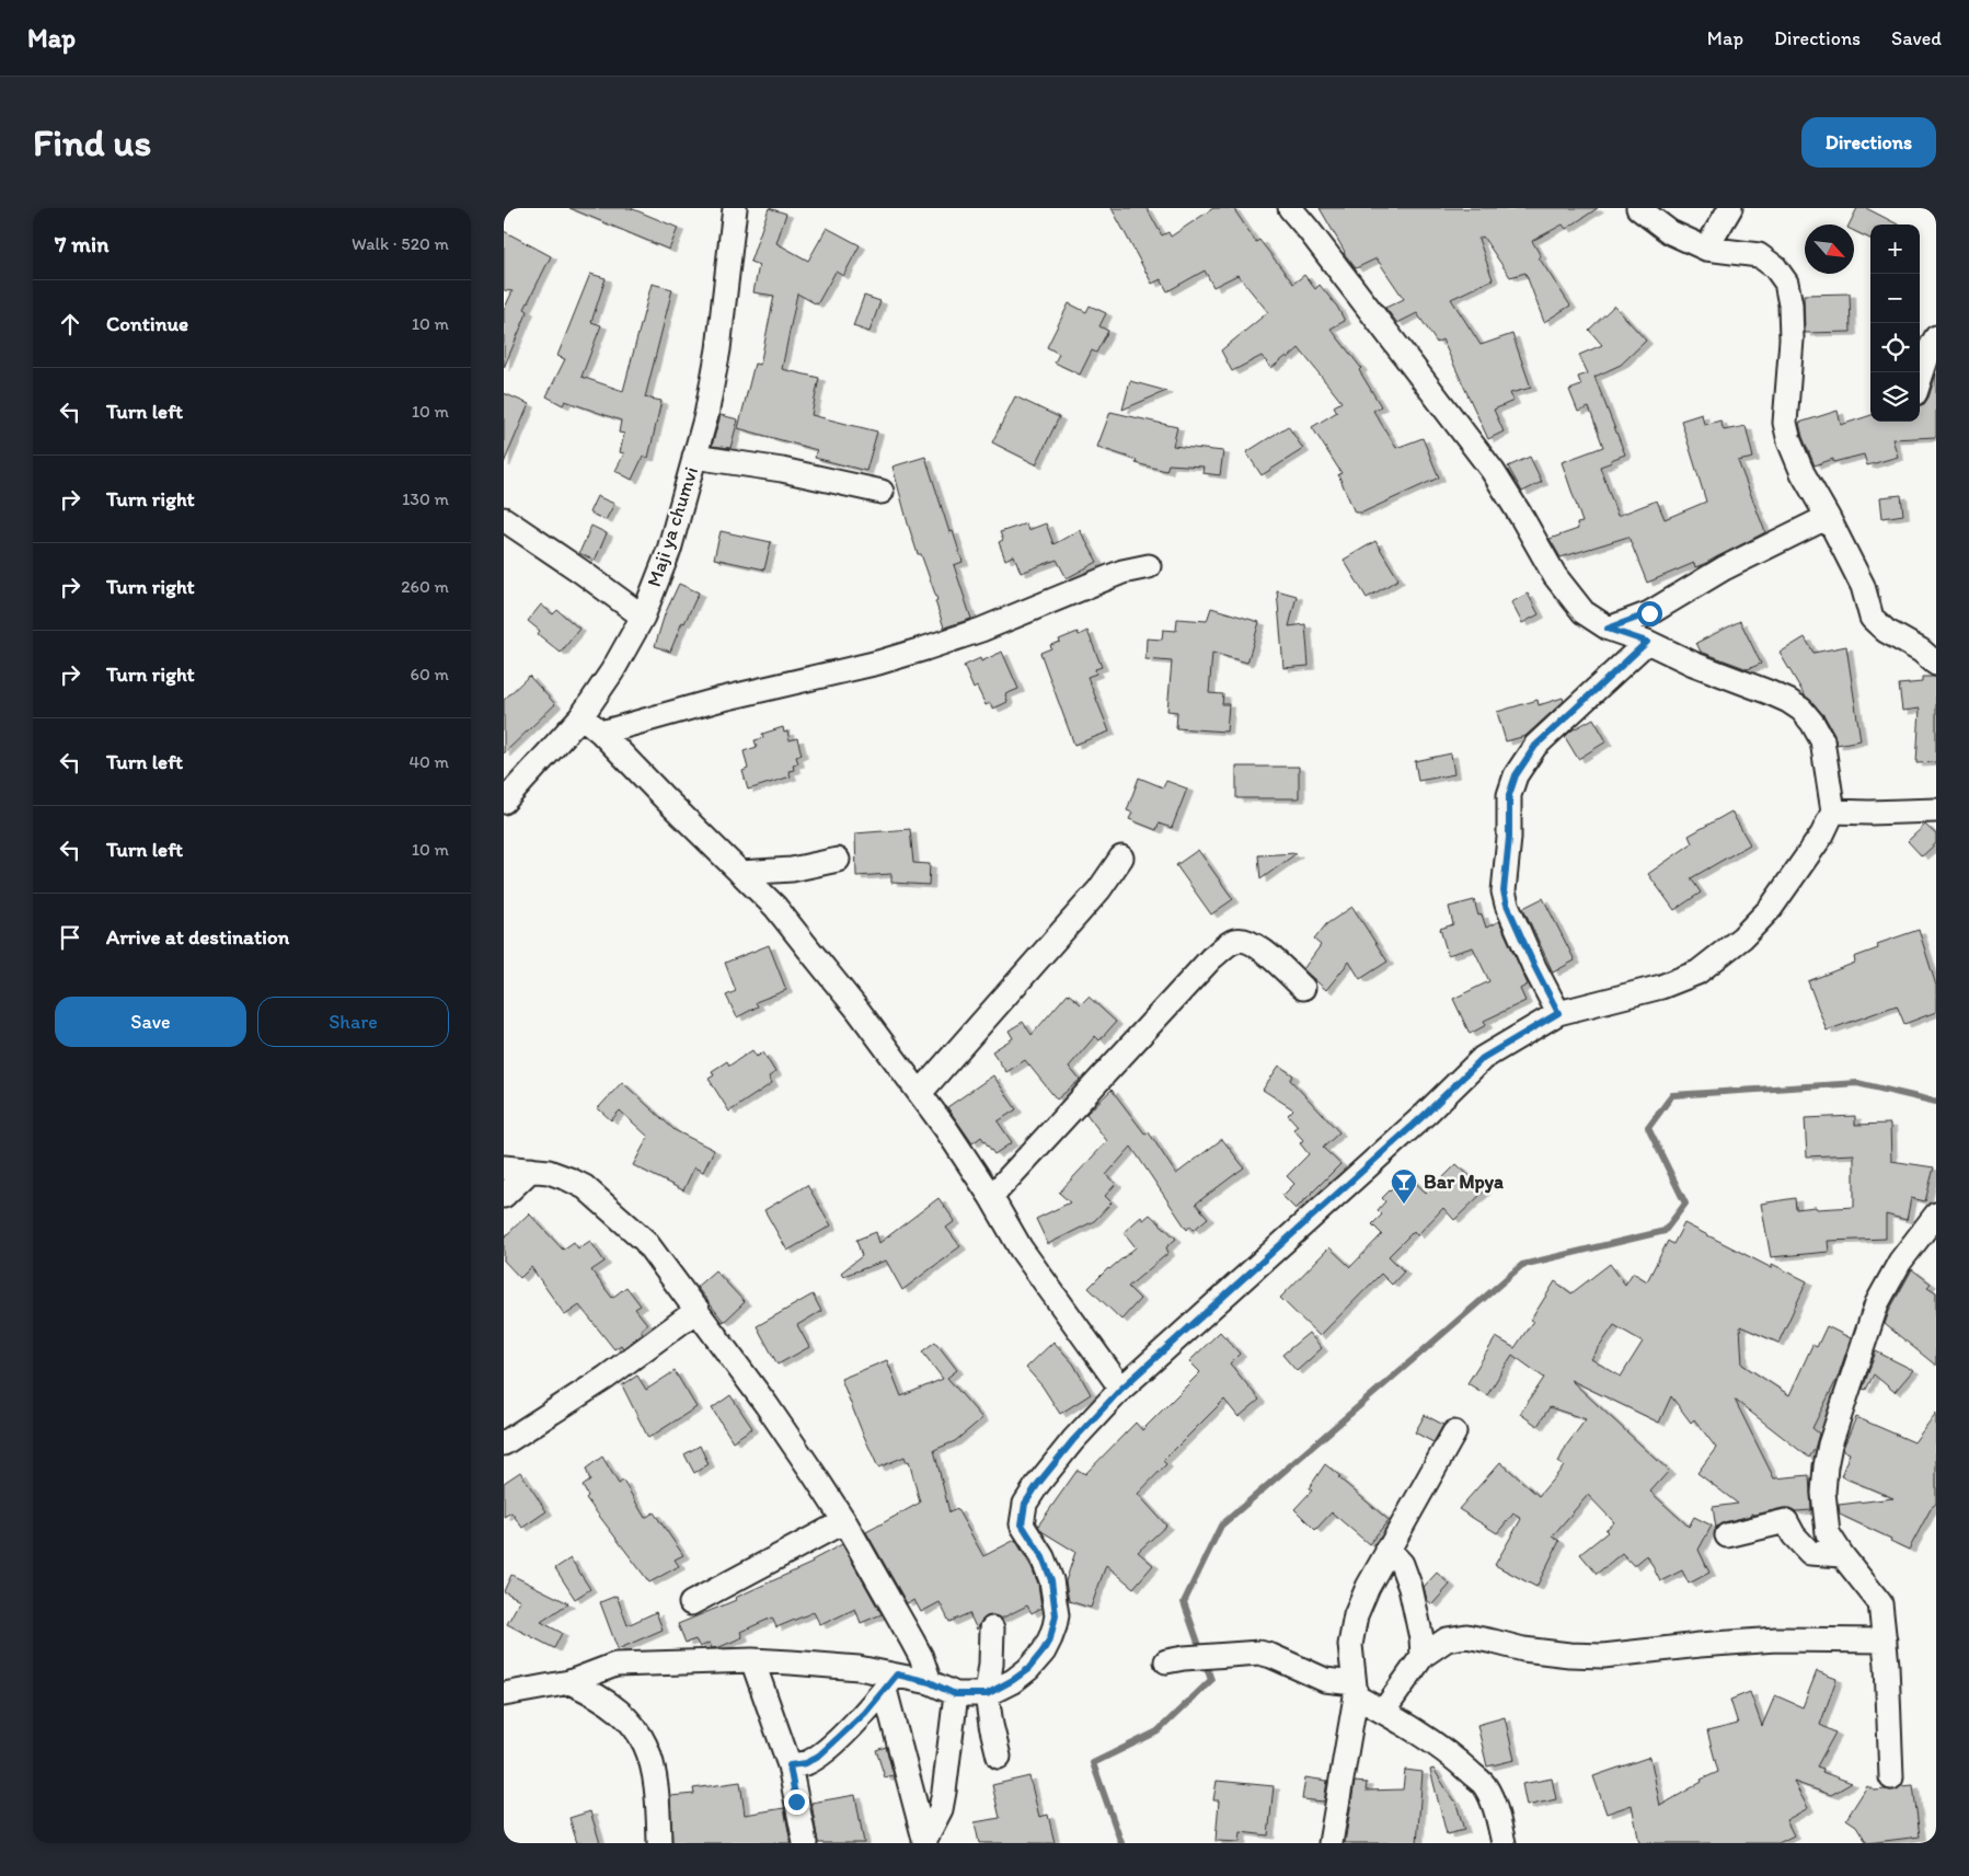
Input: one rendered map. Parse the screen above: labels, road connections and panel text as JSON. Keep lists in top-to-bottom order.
{
  "streets": {
    "street": ["Maji ya chumvi"]
  },
  "places": {
    "bar": ["Bar Mpya"]
  },
  "north": "bottom right",
  "page": {
    "header": "Map",
    "nav": ["Map", "Directions", "Saved"],
    "buttons": [
      "Directions",
      ["Save", "Share"]
    ],
    "title": "Find us",
    "heading": ["7 min", "Walk · 520 m"],
    "map_buttons": ["+", "−"],
    "list": [
      ["Continue", "10 m"],
      ["Turn left", "10 m"],
      ["Turn right", "130 m"],
      ["Turn right", "260 m"],
      ["Turn right", "60 m"],
      ["Turn left", "40 m"],
      ["Turn left", "10 m"],
      "Arrive at destination"
    ]
  }
}
